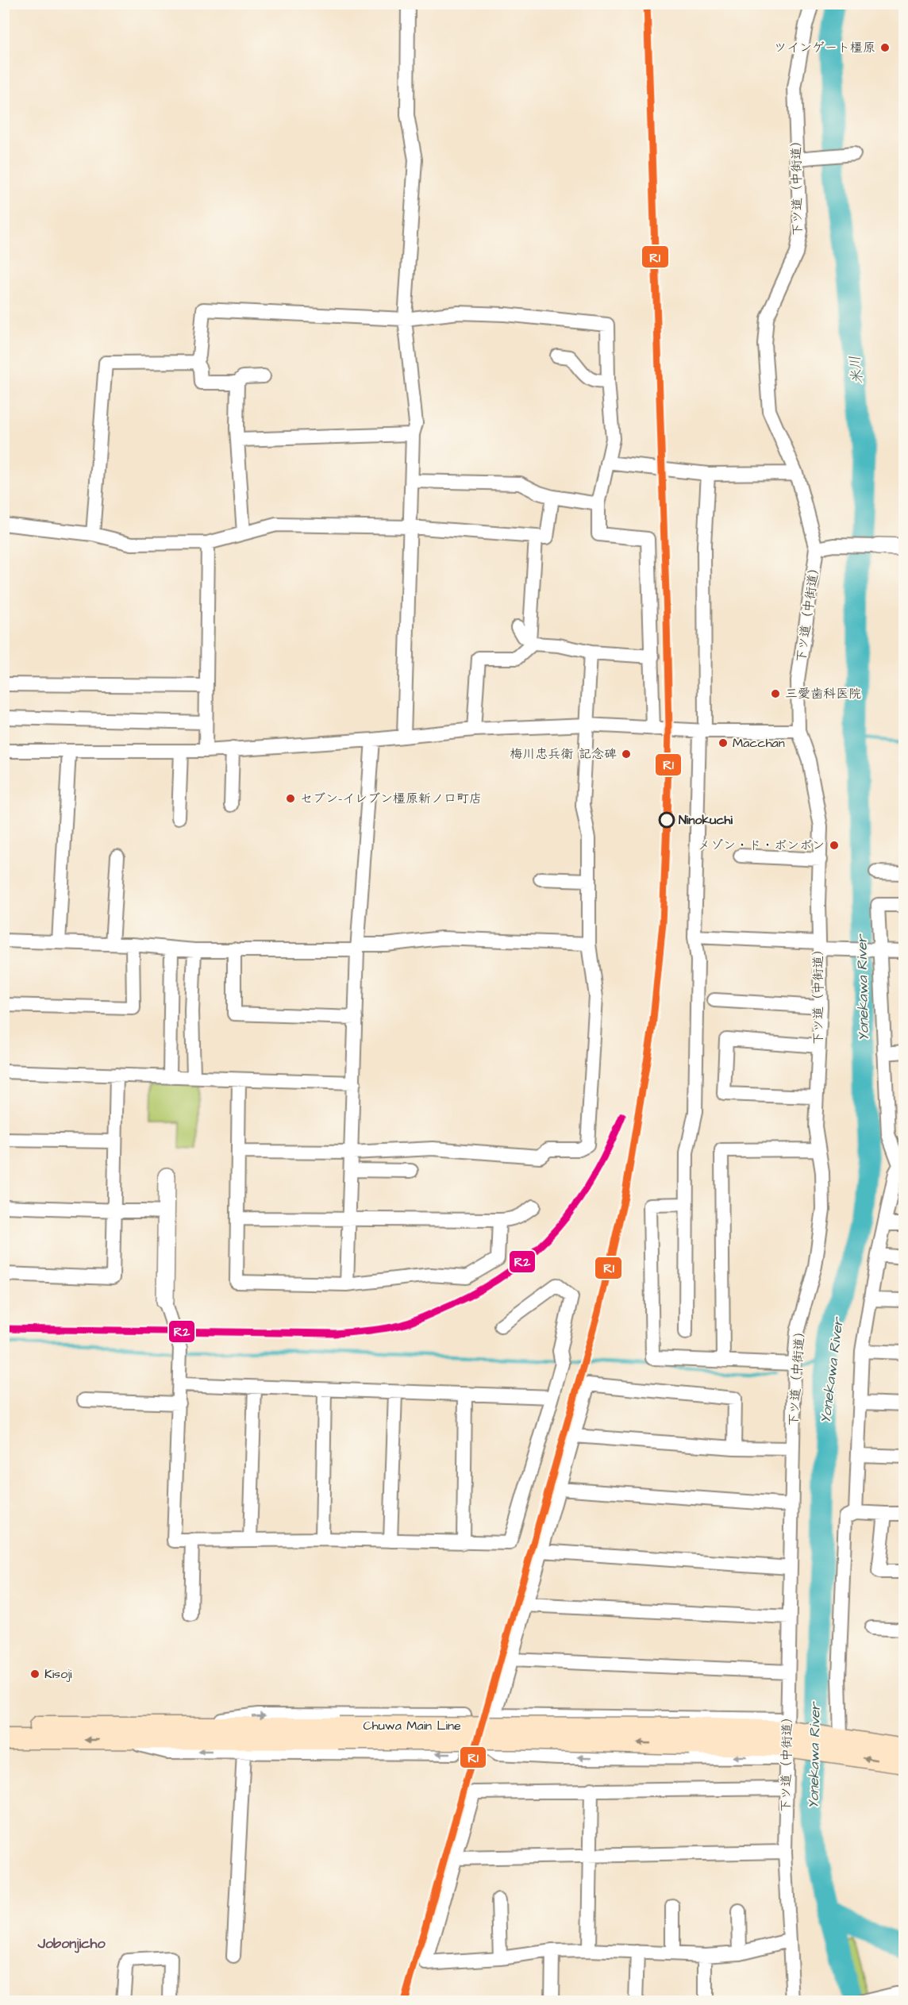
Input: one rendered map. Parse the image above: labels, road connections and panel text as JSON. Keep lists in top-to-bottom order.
{
  "streets": {
    "main road": ["Chuwa Main Line"],
    "street": ["下ツ道（中街道）"]
  },
  "crossings": [
    ["下ツ道（中街道）", "Chuwa Main Line"]
  ],
  "districts": ["Jobonjicho"],
  "water": ["米川", "Yonekawa River"],
  "places": [
    "ツインゲート橿原",
    "三愛歯科医院",
    "Macchan",
    "梅川忠兵衛 記念碑",
    "セブン-イレブン橿原新ノ口町店",
    "Ninokuchi",
    "メゾン・ド・ボンボン",
    "Kisoji"
  ],
  "lines": ["transit line R1", "transit line R2"]
}
